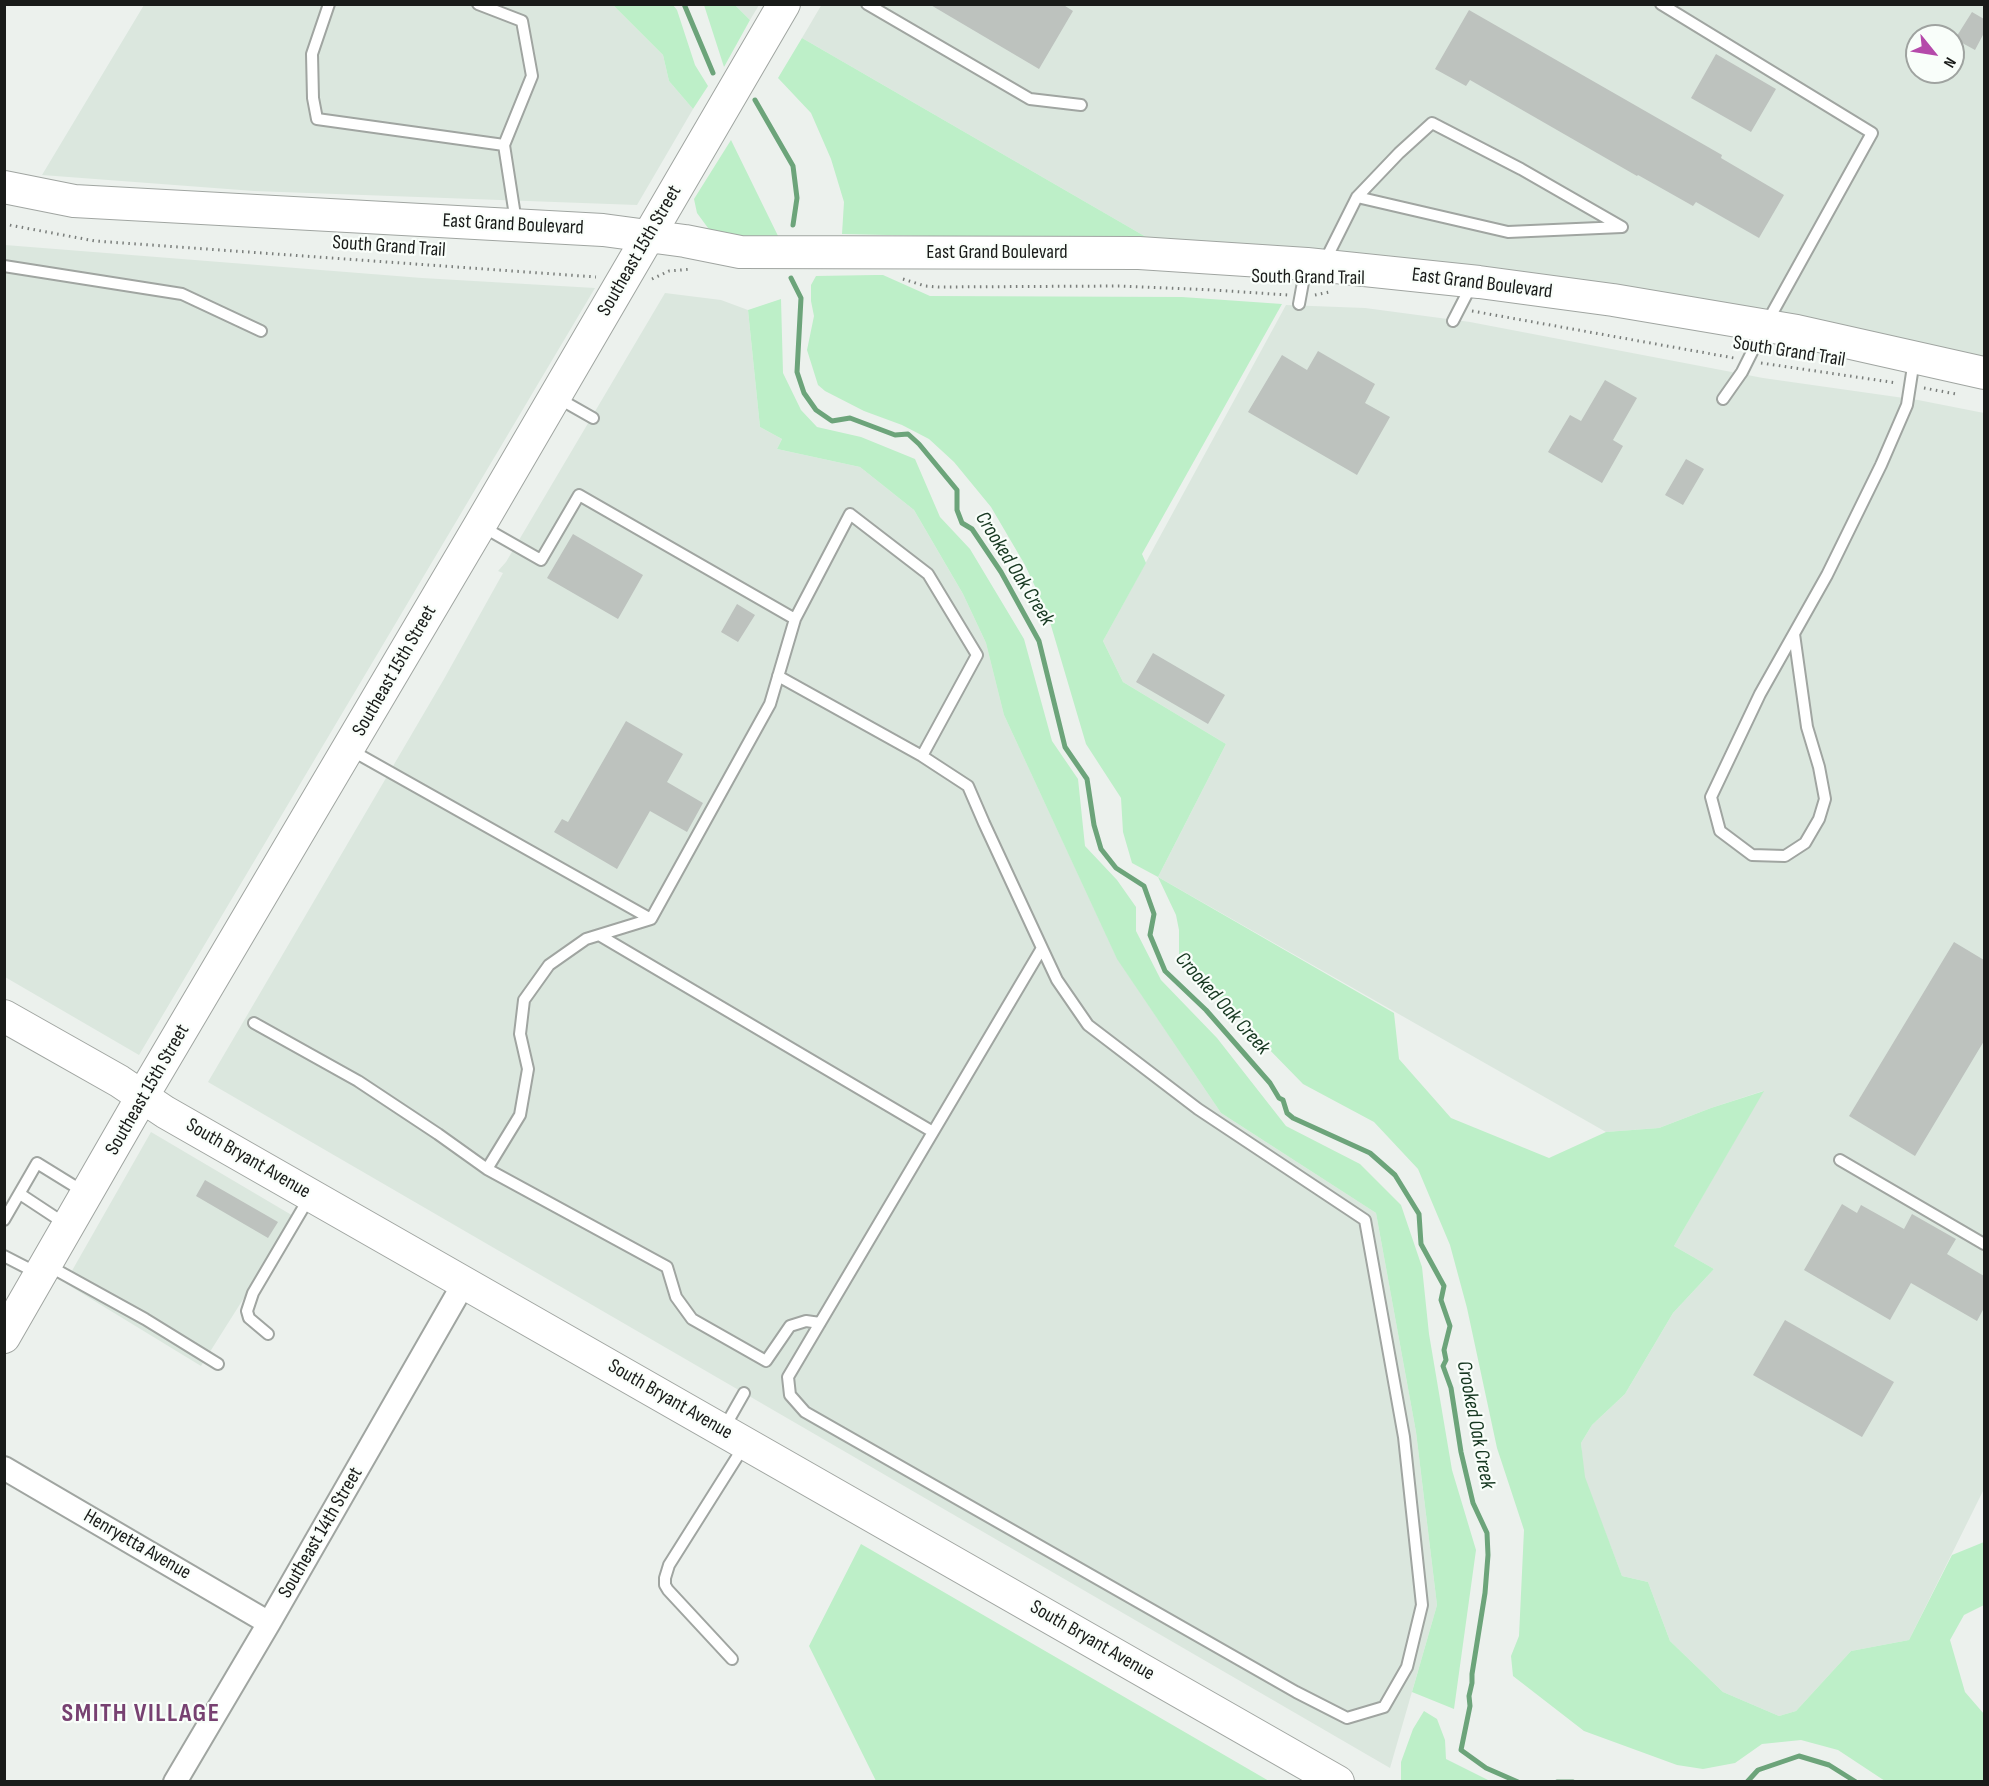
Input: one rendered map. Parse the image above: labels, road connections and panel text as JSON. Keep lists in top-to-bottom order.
{
  "streets": {
    "street": [
      "East Grand Boulevard",
      "Southeast 15th Street",
      "South Bryant Avenue",
      "Southeast 14th Street",
      "Henryetta Avenue"
    ],
    "path": ["South Grand Trail"]
  },
  "crossings": [
    ["East Grand Boulevard", "South Grand Trail"],
    ["East Grand Boulevard", "Southeast 15th Street"],
    ["South Grand Trail", "Southeast 15th Street"],
    ["Southeast 15th Street", "South Bryant Avenue"],
    ["South Bryant Avenue", "Southeast 14th Street"],
    ["Southeast 14th Street", "Henryetta Avenue"]
  ],
  "districts": ["SMITH VILLAGE"],
  "water": ["Crooked Oak Creek"],
  "north": "bottom right"
}
